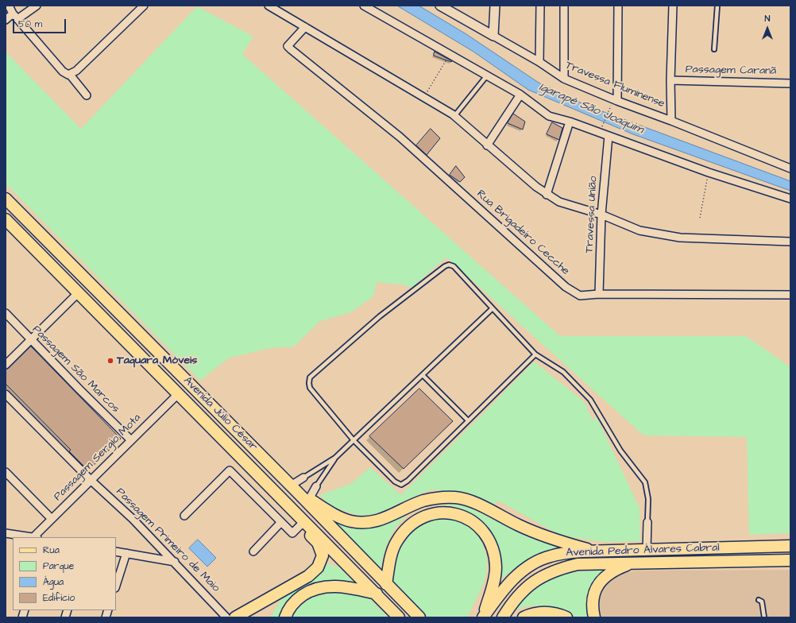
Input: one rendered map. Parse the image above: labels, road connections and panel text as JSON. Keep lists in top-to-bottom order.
{
  "streets": {
    "main road": ["Avenida Júlio César", "Avenida Pedro Álvares Cabral"],
    "street": [
      "Passagem Caranã",
      "Travessa Fluminense",
      "Travessa União",
      "Rua Brigadeiro Cecche",
      "Passagem São Marcos",
      "Passagem Sergio Mota",
      "Passagem Primeiro de Maio"
    ]
  },
  "crossings": [
    ["Travessa União", "Rua Brigadeiro Cecche"],
    ["Passagem São Marcos", "Passagem Sergio Mota"],
    ["Avenida Júlio César", "Passagem Sergio Mota"],
    ["Passagem Sergio Mota", "Passagem Primeiro de Maio"]
  ],
  "water": ["Igarapé São Joaquim"],
  "places": ["Taquara Móveis"],
  "legend": [
    "Rua",
    "Parque",
    "Água",
    "Edifício"
  ],
  "scale_bar": "50 m",
  "north": "top"
}
